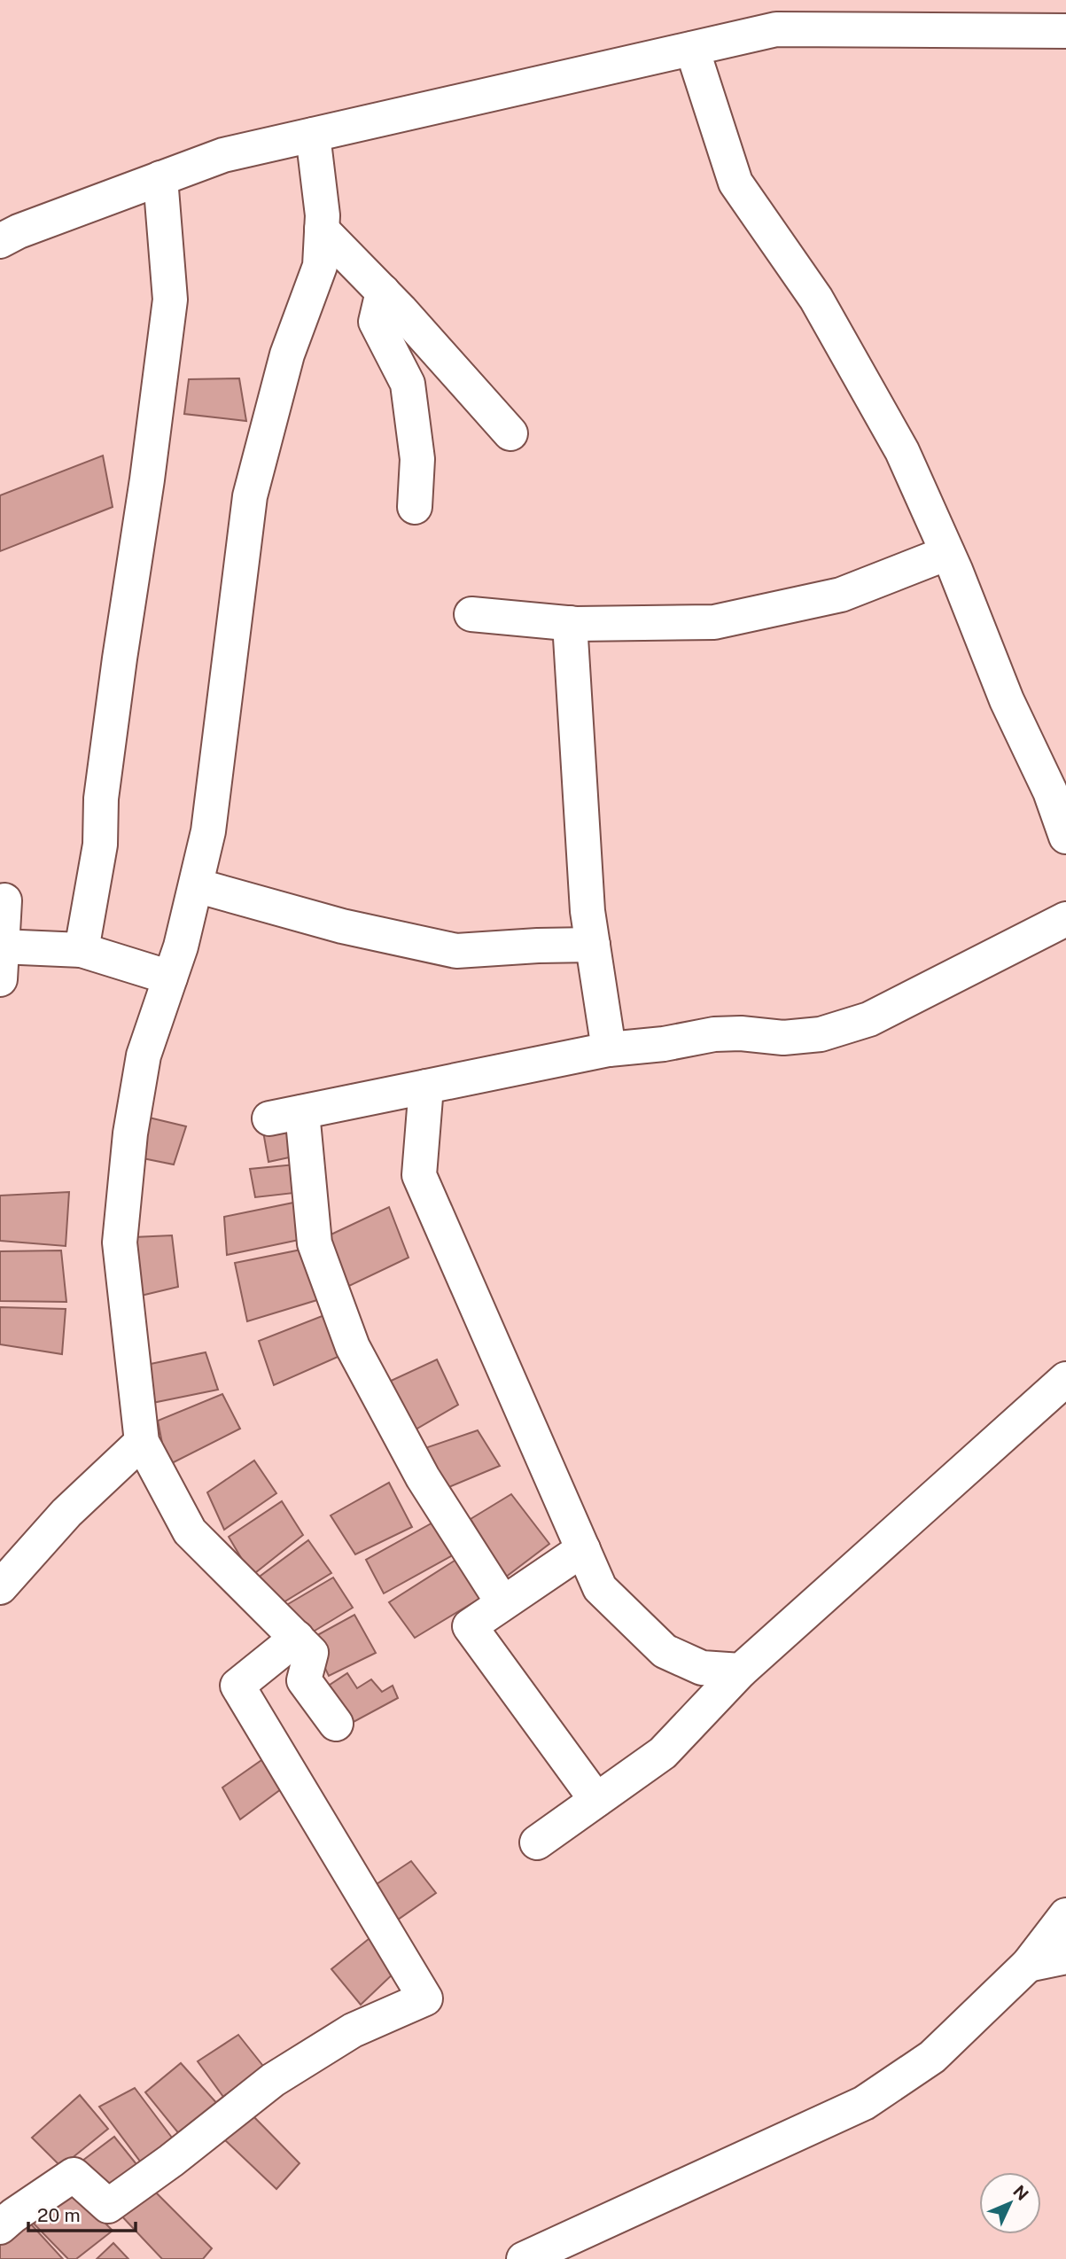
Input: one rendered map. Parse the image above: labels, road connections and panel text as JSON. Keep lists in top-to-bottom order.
{
  "scale_bar": "20 m",
  "north": "top right"
}
